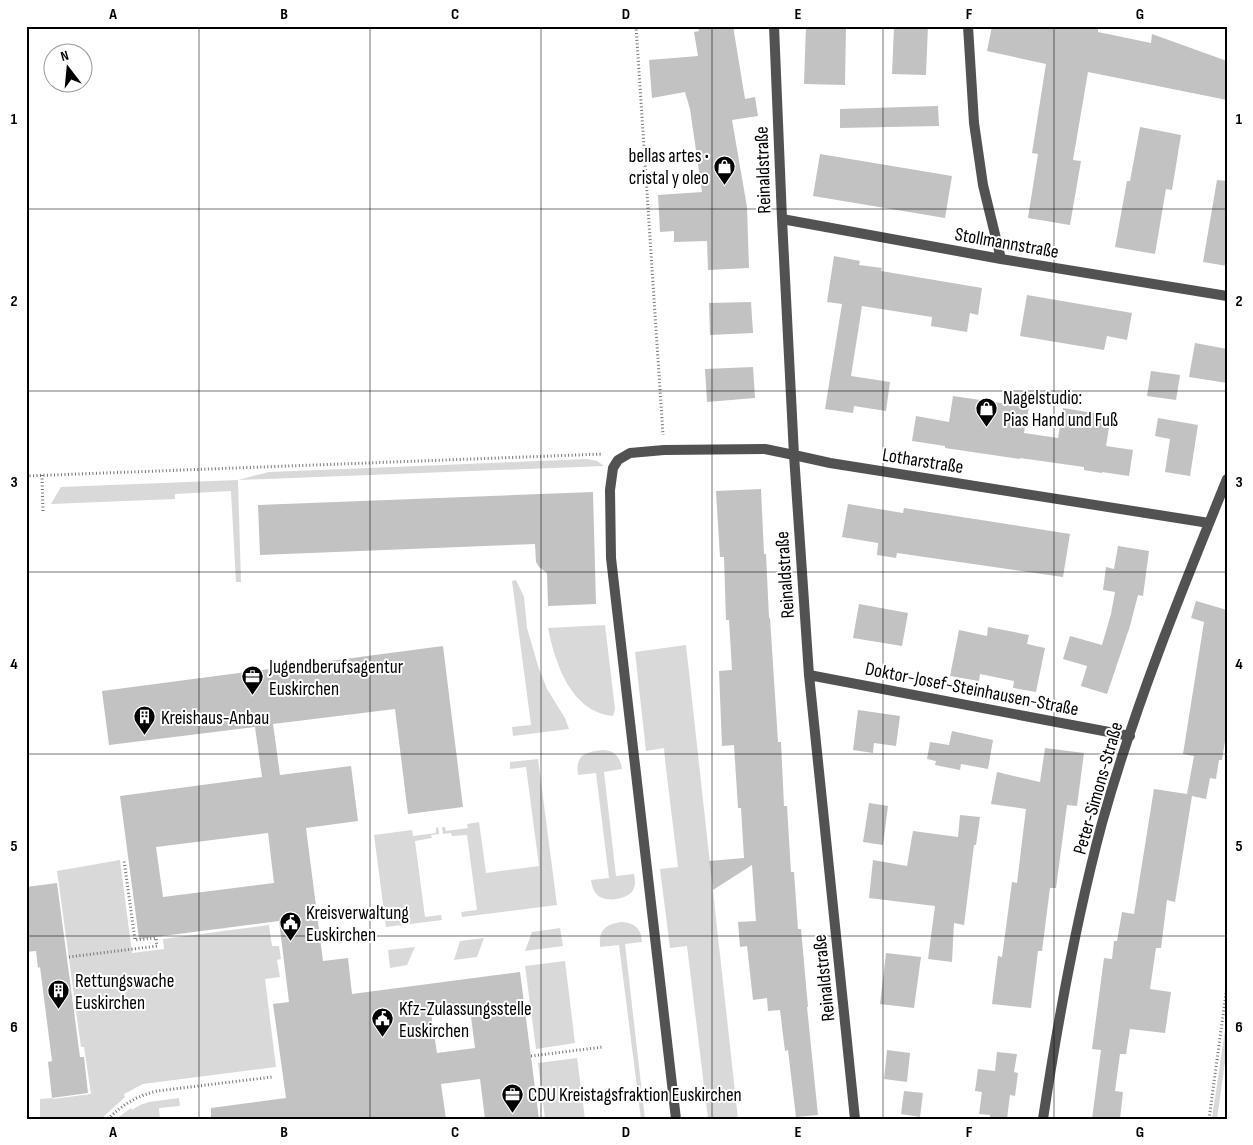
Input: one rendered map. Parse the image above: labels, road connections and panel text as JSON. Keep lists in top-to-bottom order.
{
  "streets": {
    "street": [
      "Reinaldstraße",
      "Stollmannstraße",
      "Lotharstraße",
      "Doktor-Josef-Steinhausen-Straße",
      "Peter-Simons-Straße"
    ]
  },
  "crossings": [
    ["Reinaldstraße", "Stollmannstraße"],
    ["Reinaldstraße", "Lotharstraße"],
    ["Reinaldstraße", "Doktor-Josef-Steinhausen-Straße"],
    ["Lotharstraße", "Peter-Simons-Straße"],
    ["Doktor-Josef-Steinhausen-Straße", "Peter-Simons-Straße"]
  ],
  "places": {
    "shop": ["bellas artes • cristal y oleo", "Nagelstudio: Pias Hand und Fuß"],
    "office": ["Jugendberufsagentur Euskirchen", "CDU Kreistagsfraktion Euskirchen"],
    "building": ["Kreishaus-Anbau", "Rettungswache Euskirchen"],
    "public building": ["Kreisverwaltung Euskirchen", "Kfz-Zulassungsstelle Euskirchen"]
  },
  "north": "top",
  "grid": {
    "columns": [
      "A",
      "B",
      "C",
      "D",
      "E",
      "F",
      "G"
    ],
    "rows": [
      "1",
      "2",
      "3",
      "4",
      "5",
      "6"
    ]
  }
}
